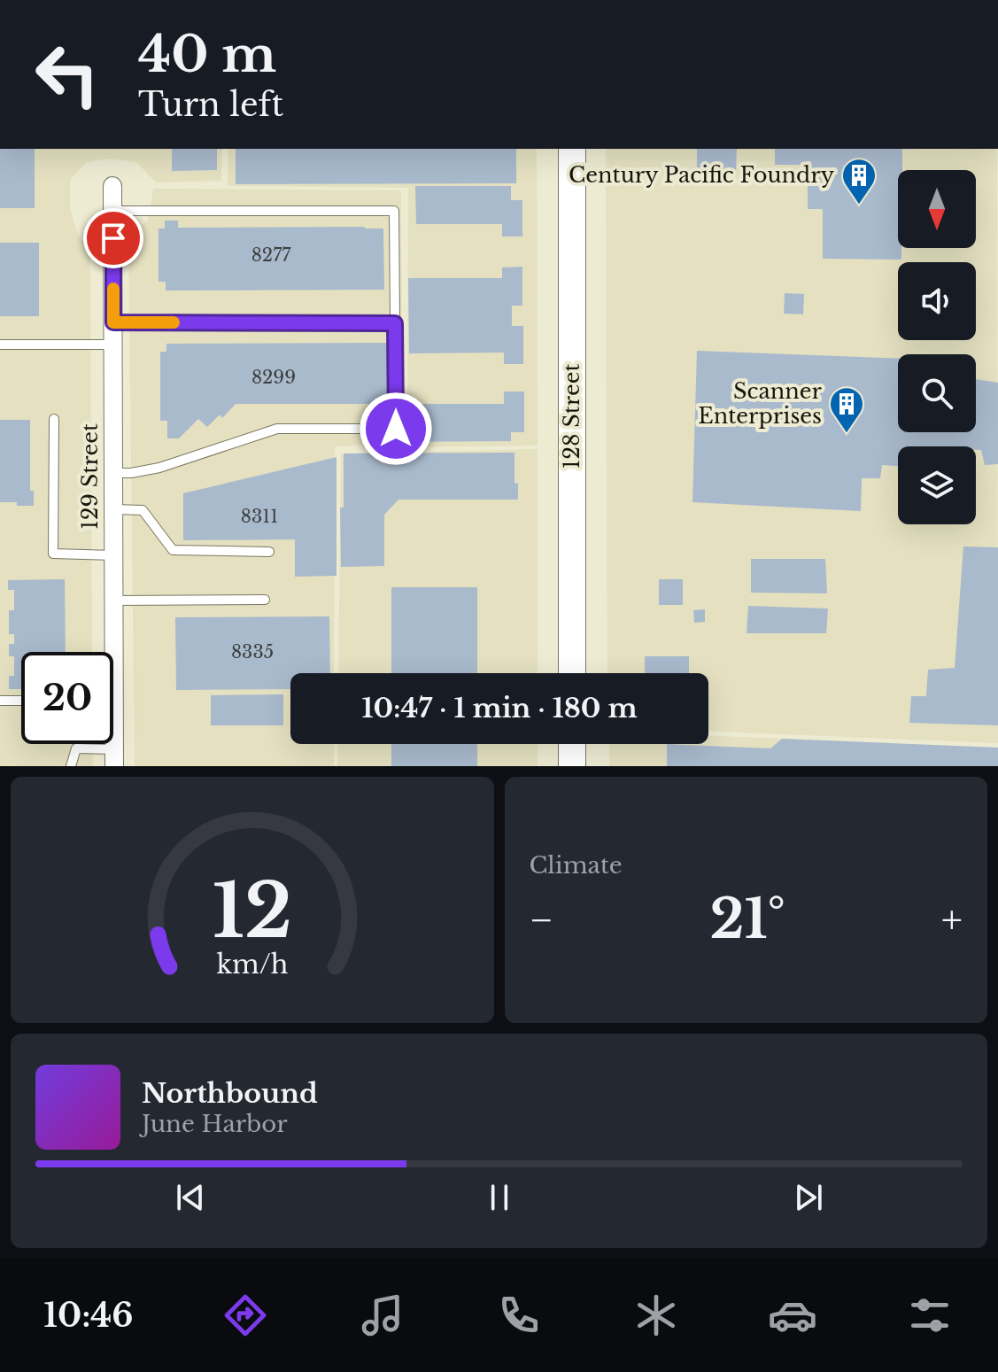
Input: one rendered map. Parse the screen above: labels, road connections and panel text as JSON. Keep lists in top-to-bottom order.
{
  "streets": {
    "main road": ["128 Street"],
    "street": ["129 Street"]
  },
  "places": {
    "building": ["Century Pacific Foundry", "Scanner Enterprises"]
  },
  "house_numbers": [
    "8277",
    "8299",
    "8311",
    "8335"
  ],
  "north": "bottom",
  "page": {
    "turn": ["40 m", "Turn left"],
    "limit": "20",
    "trip": "10:47 · 1 min · 180 m",
    "tile": "Climate",
    "heat": ["−", "21°", "+"],
    "song": ["Northbound", "June Harbor"],
    "tabs": "10:46",
    "gauge": ["12", "km/h"]
  }
}
